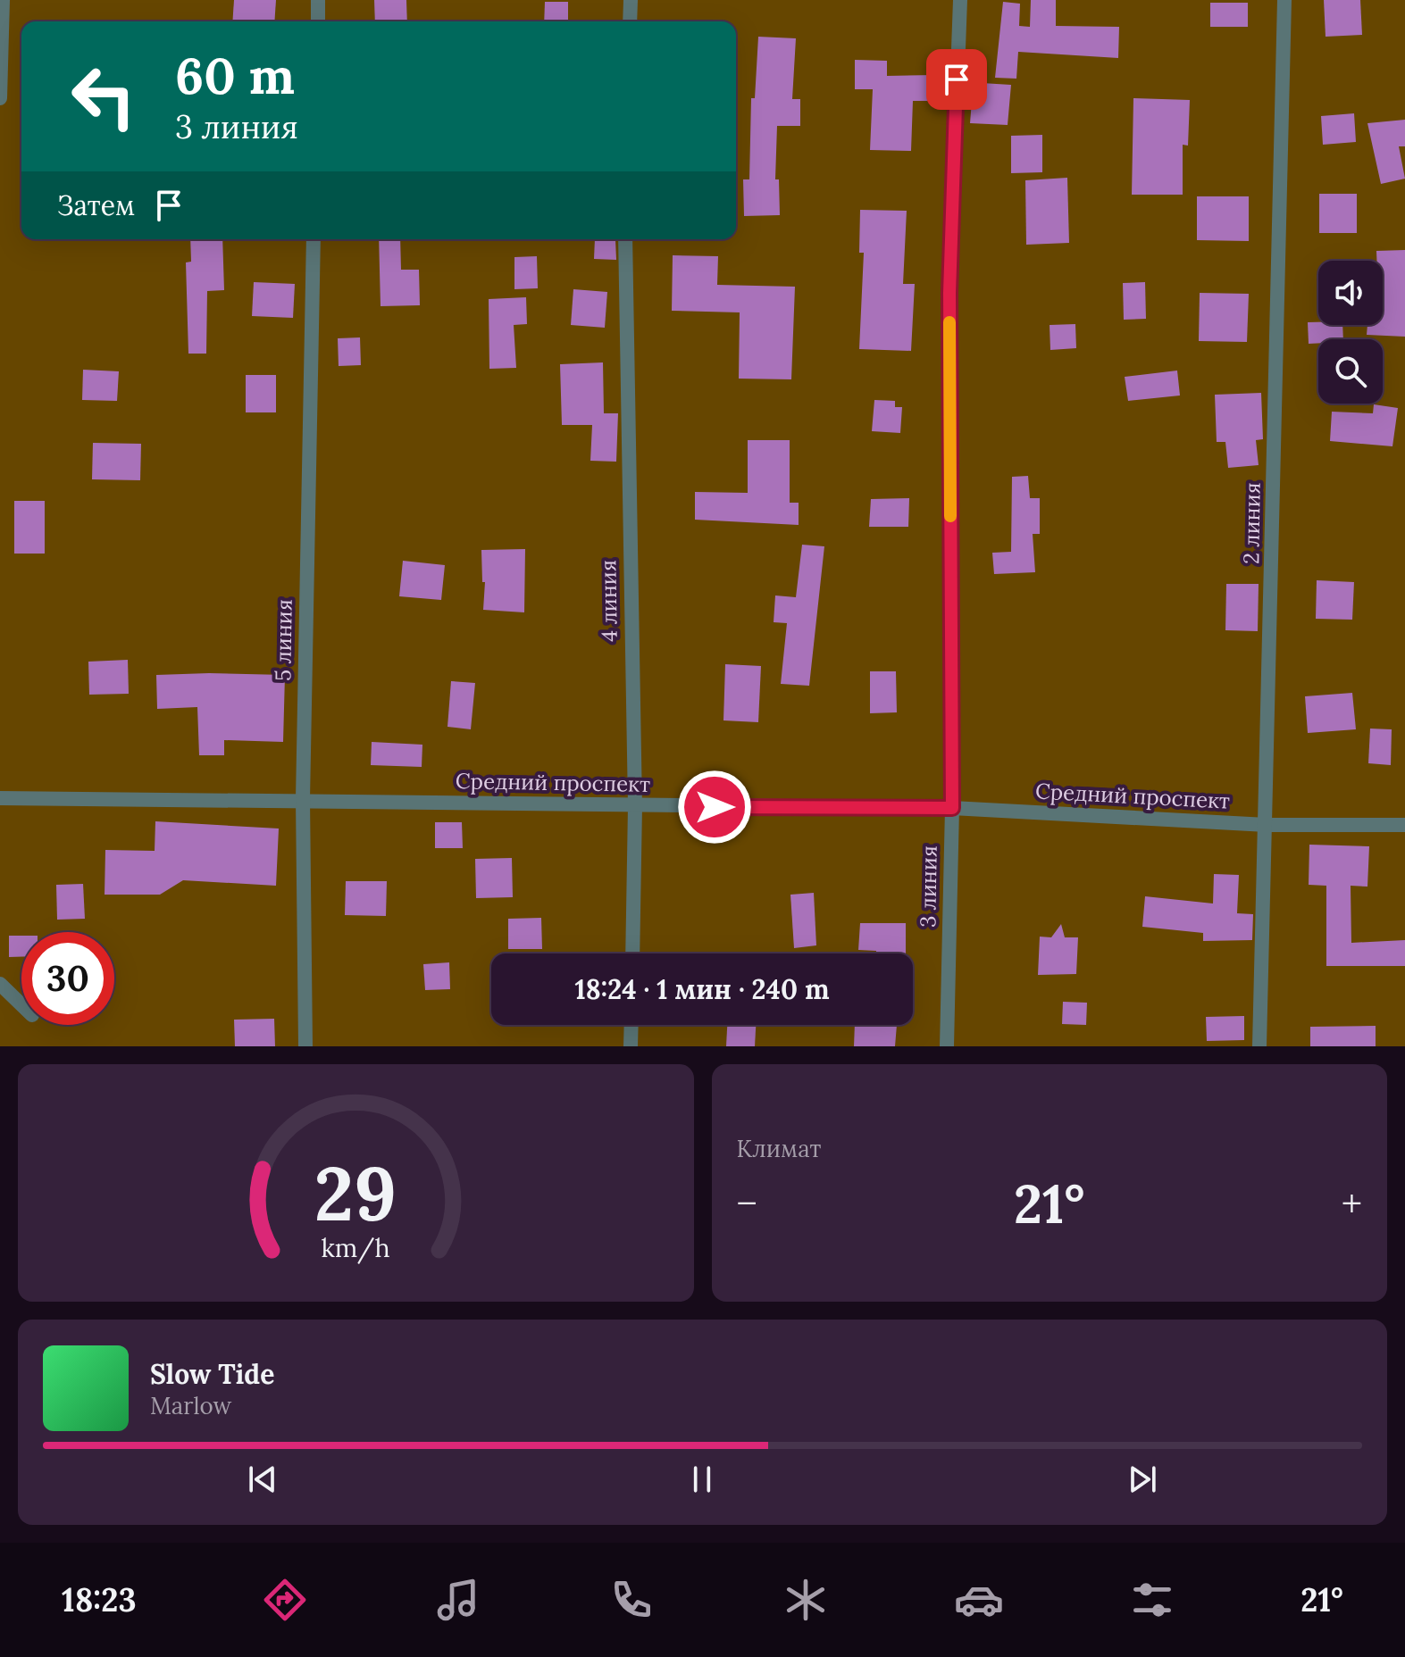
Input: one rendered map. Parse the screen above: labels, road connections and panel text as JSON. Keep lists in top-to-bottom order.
{
  "streets": {
    "street": [
      "2 линия",
      "4 линия",
      "5 линия",
      "Средний проспект",
      "3 линия"
    ]
  },
  "crossings": [
    ["2 линия", "Средний проспект"],
    ["4 линия", "Средний проспект"],
    ["5 линия", "Средний проспект"],
    ["Средний проспект", "3 линия"]
  ],
  "page": {
    "turn": ["60 m", "3 линия"],
    "then": "Затем",
    "limit": "30",
    "trip": "18:24 · 1 мин · 240 m",
    "tile": "Климат",
    "heat": ["−", "21°", "+"],
    "song": ["Slow Tide", "Marlow"],
    "tabs": ["18:23", "21°"],
    "gauge": ["29", "km/h"]
  }
}
